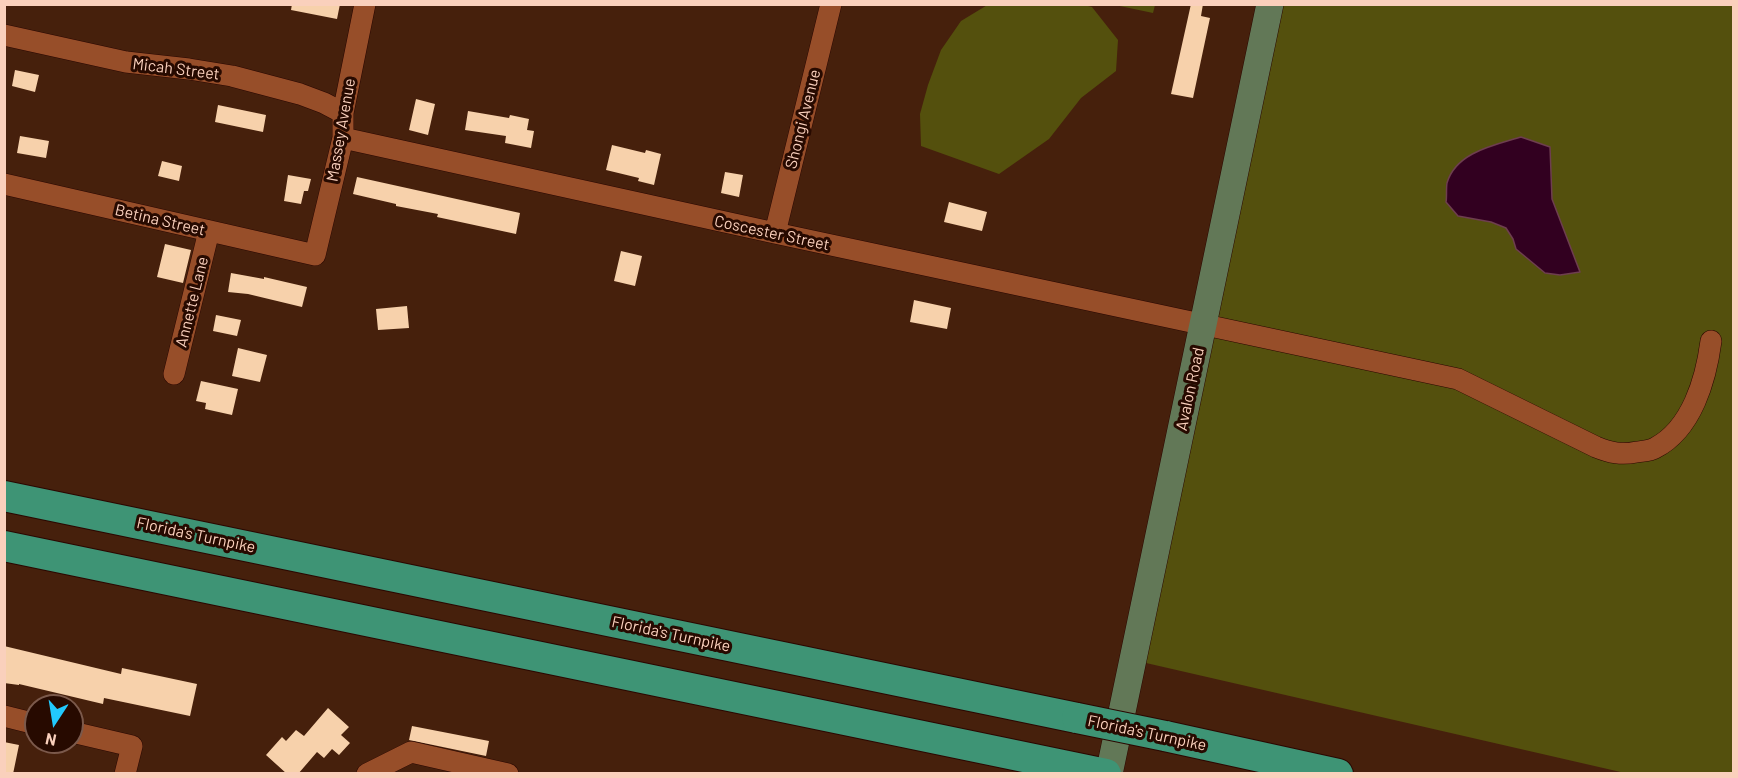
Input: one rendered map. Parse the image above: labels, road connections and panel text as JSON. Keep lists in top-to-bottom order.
{
  "streets": {
    "highway": ["Florida's Turnpike"],
    "main road": ["Avalon Road"],
    "street": [
      "Micah Street",
      "Shongi Avenue",
      "Massey Avenue",
      "Betina Street",
      "Coscester Street",
      "Annette Lane"
    ]
  },
  "crossings": [
    ["Micah Street", "Massey Avenue"],
    ["Shongi Avenue", "Coscester Street"],
    ["Massey Avenue", "Betina Street"],
    ["Massey Avenue", "Coscester Street"],
    ["Betina Street", "Annette Lane"],
    ["Coscester Street", "Avalon Road"]
  ],
  "north": "bottom"
}
